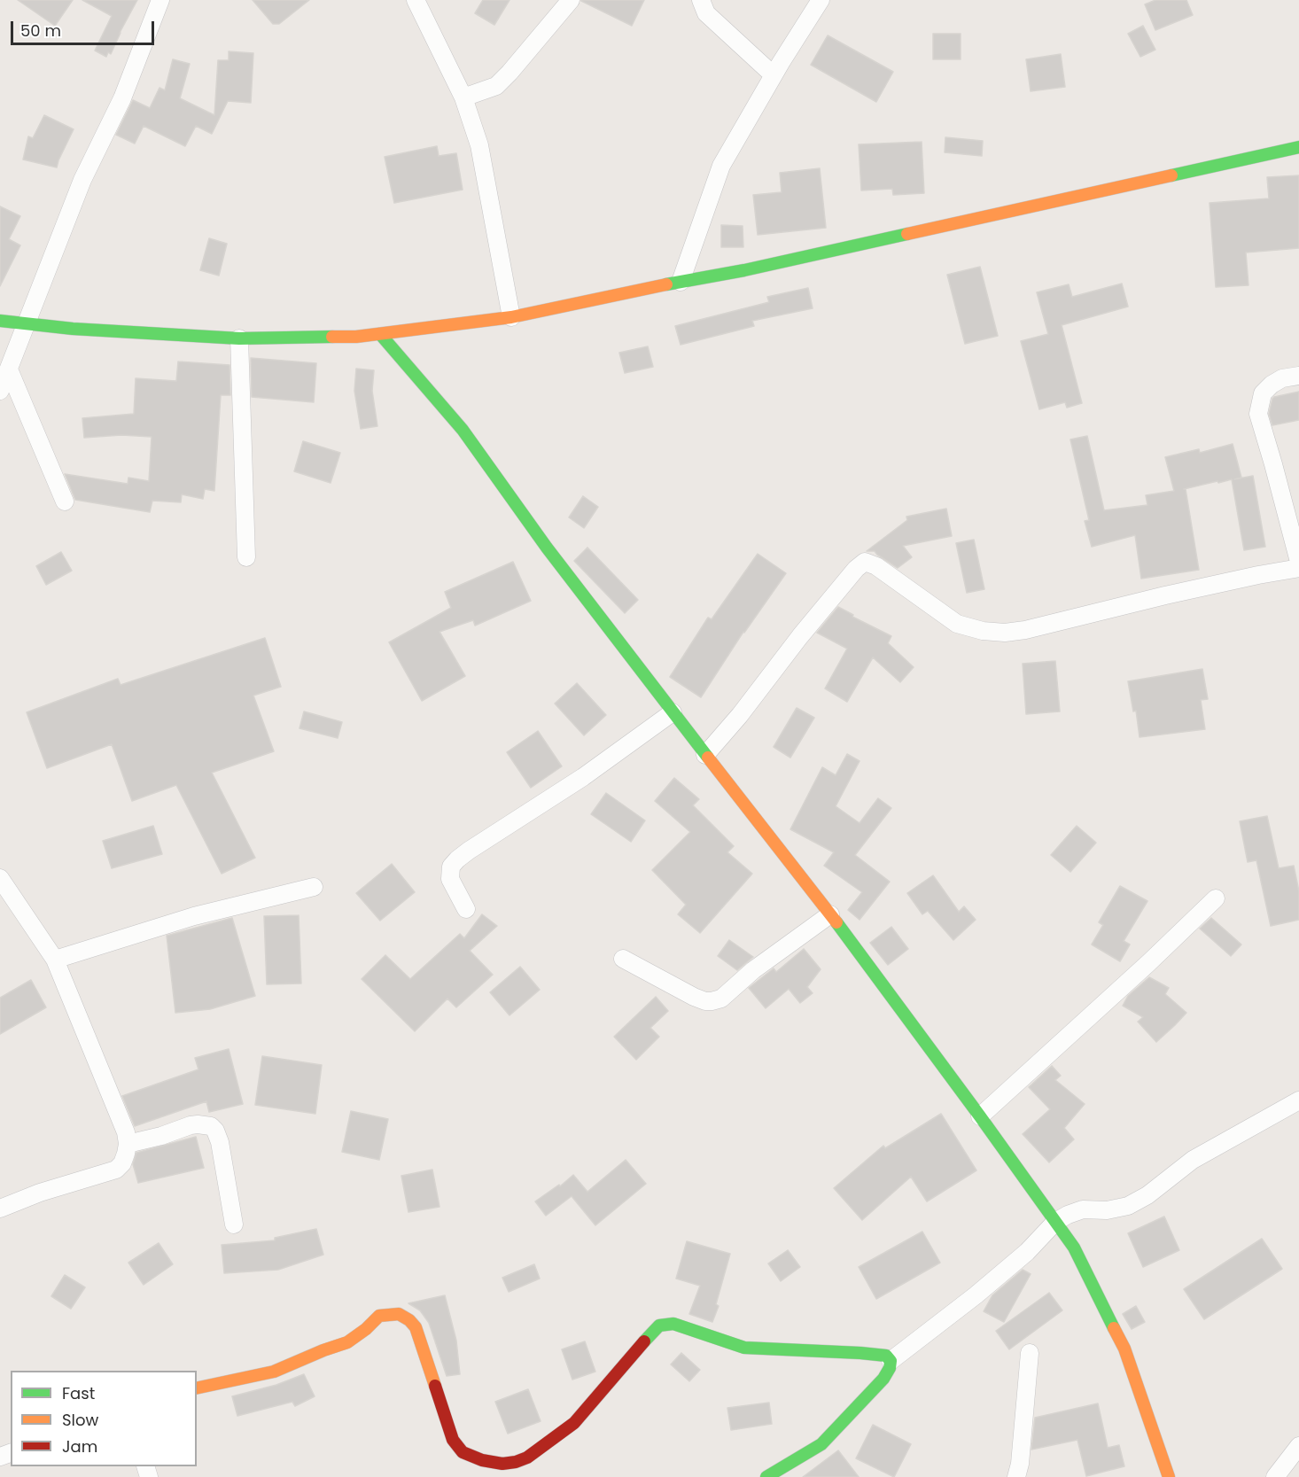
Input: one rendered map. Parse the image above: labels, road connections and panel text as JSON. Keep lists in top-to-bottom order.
{
  "legend": ["Fast", "Slow", "Jam"],
  "scale_bar": "50 m"
}
